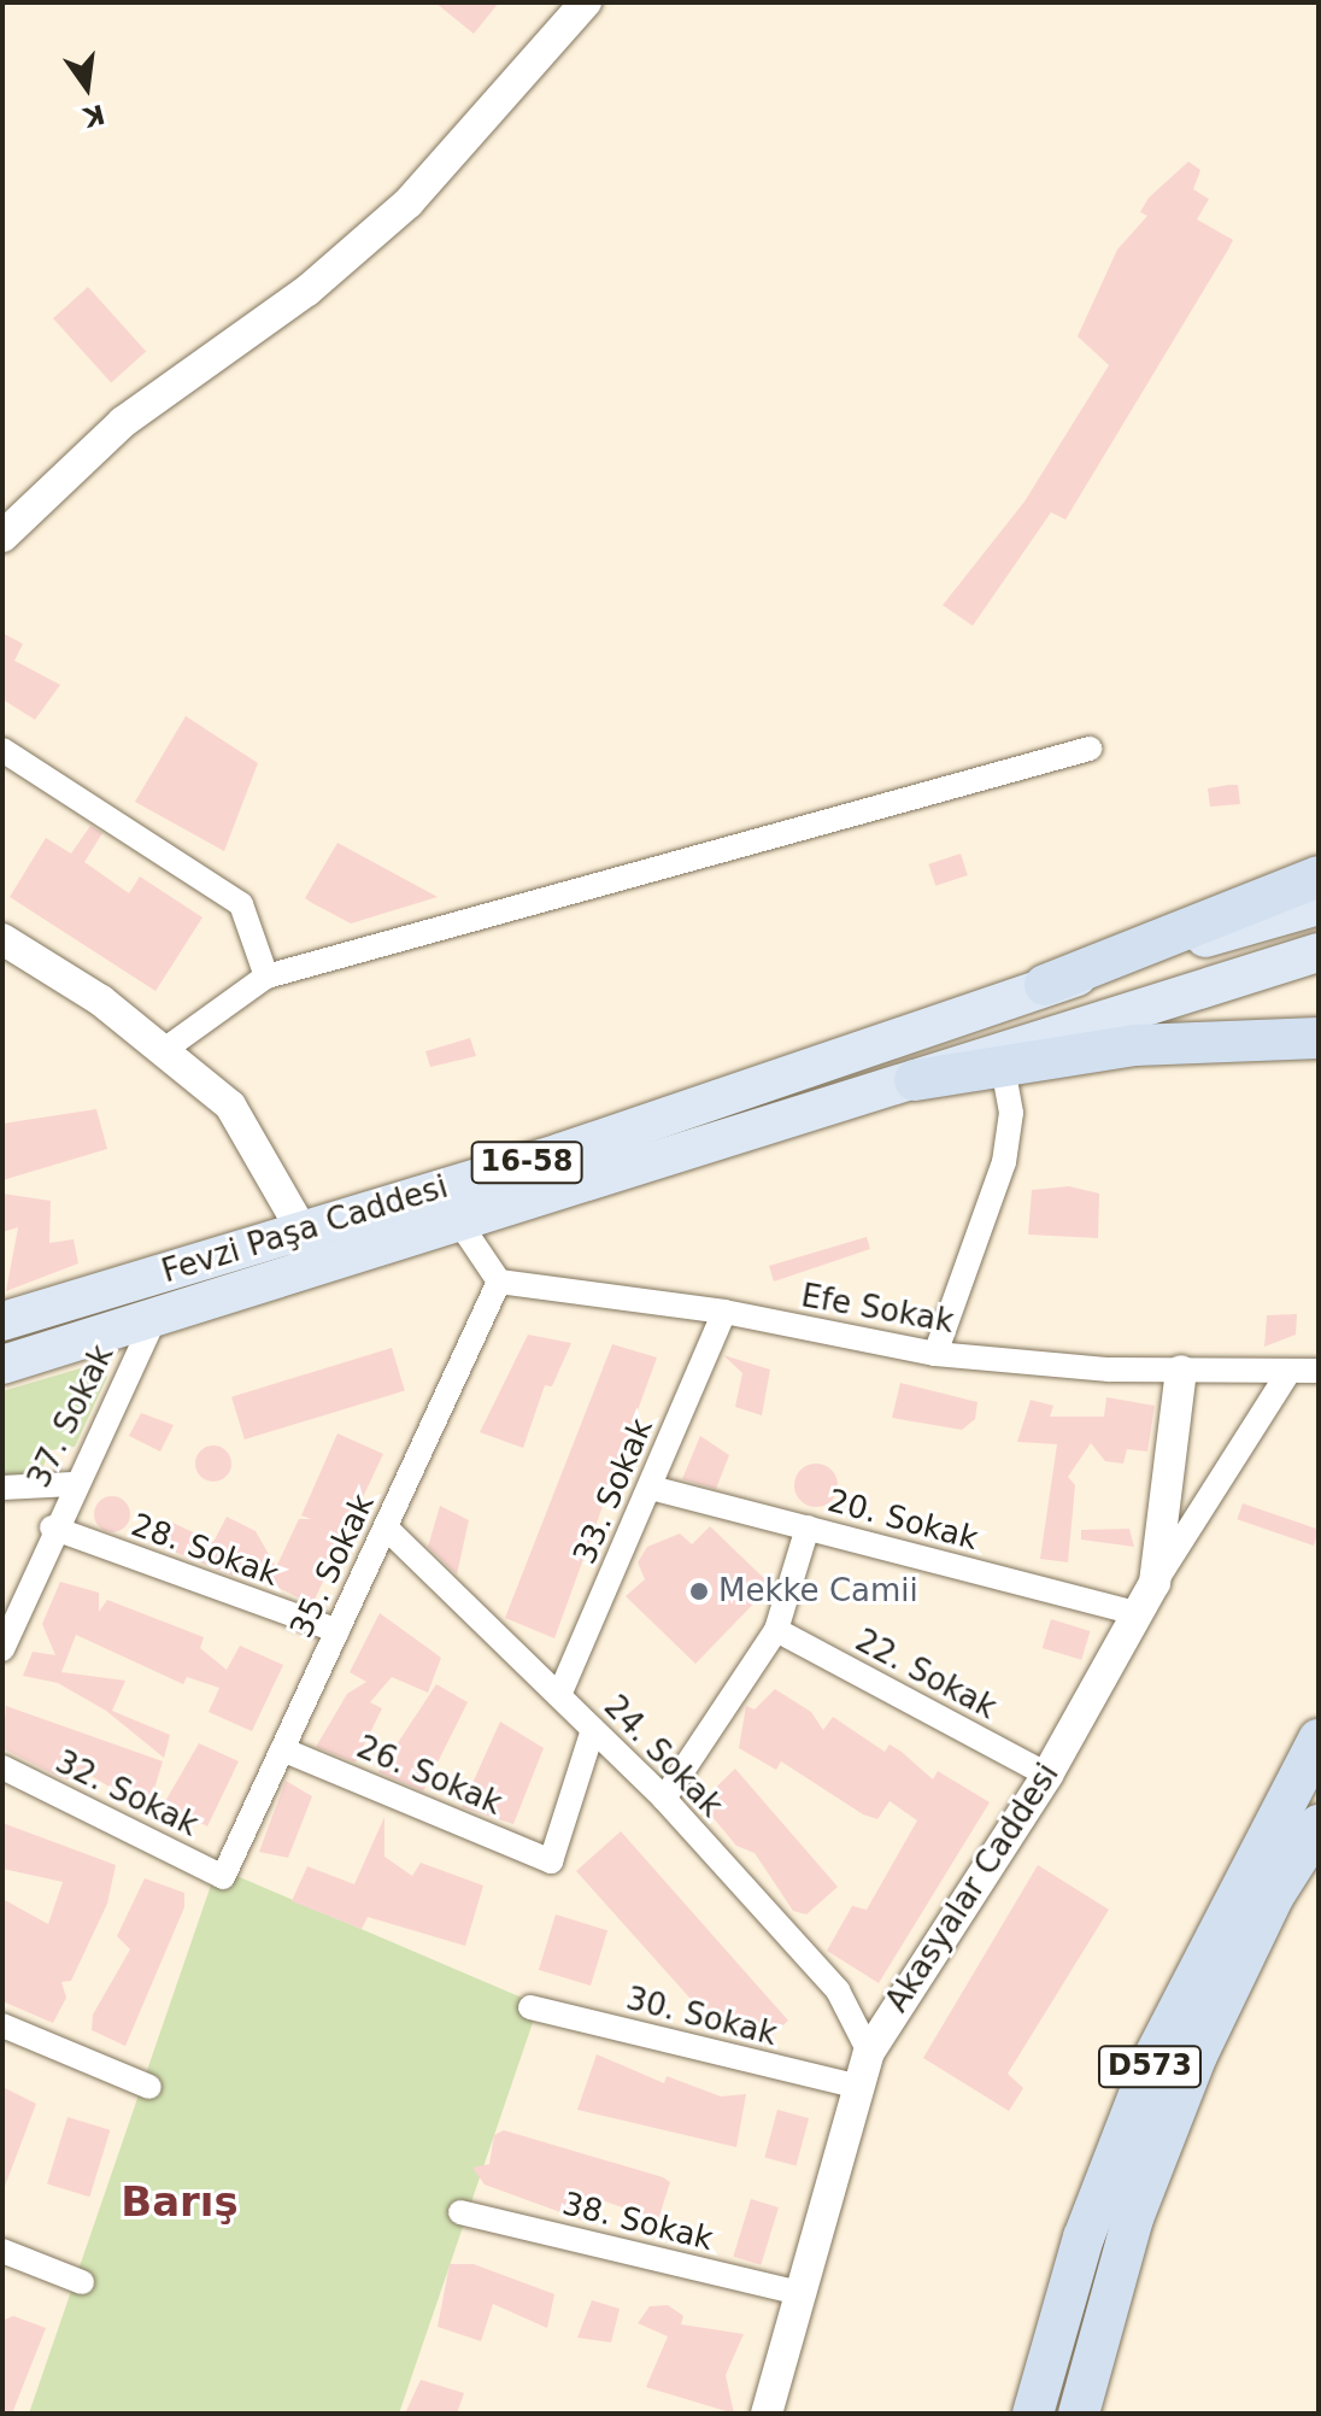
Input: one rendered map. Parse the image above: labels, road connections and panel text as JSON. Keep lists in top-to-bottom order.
{
  "streets": {
    "highway": ["D573"],
    "main road": ["16-58", "Fevzi Paşa Caddesi"],
    "street": [
      "Efe Sokak",
      "37. Sokak",
      "33. Sokak",
      "20. Sokak",
      "28. Sokak",
      "35. Sokak",
      "22. Sokak",
      "24. Sokak",
      "26. Sokak",
      "32. Sokak",
      "Akasyalar Caddesi",
      "30. Sokak",
      "38. Sokak"
    ]
  },
  "crossings": [
    ["Fevzi Paşa Caddesi", "37. Sokak"],
    ["Efe Sokak", "33. Sokak"],
    ["Efe Sokak", "35. Sokak"],
    ["Efe Sokak", "Akasyalar Caddesi"],
    ["37. Sokak", "28. Sokak"],
    ["33. Sokak", "20. Sokak"],
    ["33. Sokak", "24. Sokak"],
    ["20. Sokak", "Akasyalar Caddesi"],
    ["28. Sokak", "35. Sokak"],
    ["35. Sokak", "24. Sokak"],
    ["35. Sokak", "26. Sokak"],
    ["35. Sokak", "32. Sokak"],
    ["22. Sokak", "Akasyalar Caddesi"],
    ["24. Sokak", "26. Sokak"],
    ["24. Sokak", "Akasyalar Caddesi"],
    ["Akasyalar Caddesi", "30. Sokak"],
    ["Akasyalar Caddesi", "38. Sokak"]
  ],
  "districts": ["Barış"],
  "places": ["Mekke Camii"],
  "north": "bottom"
}
